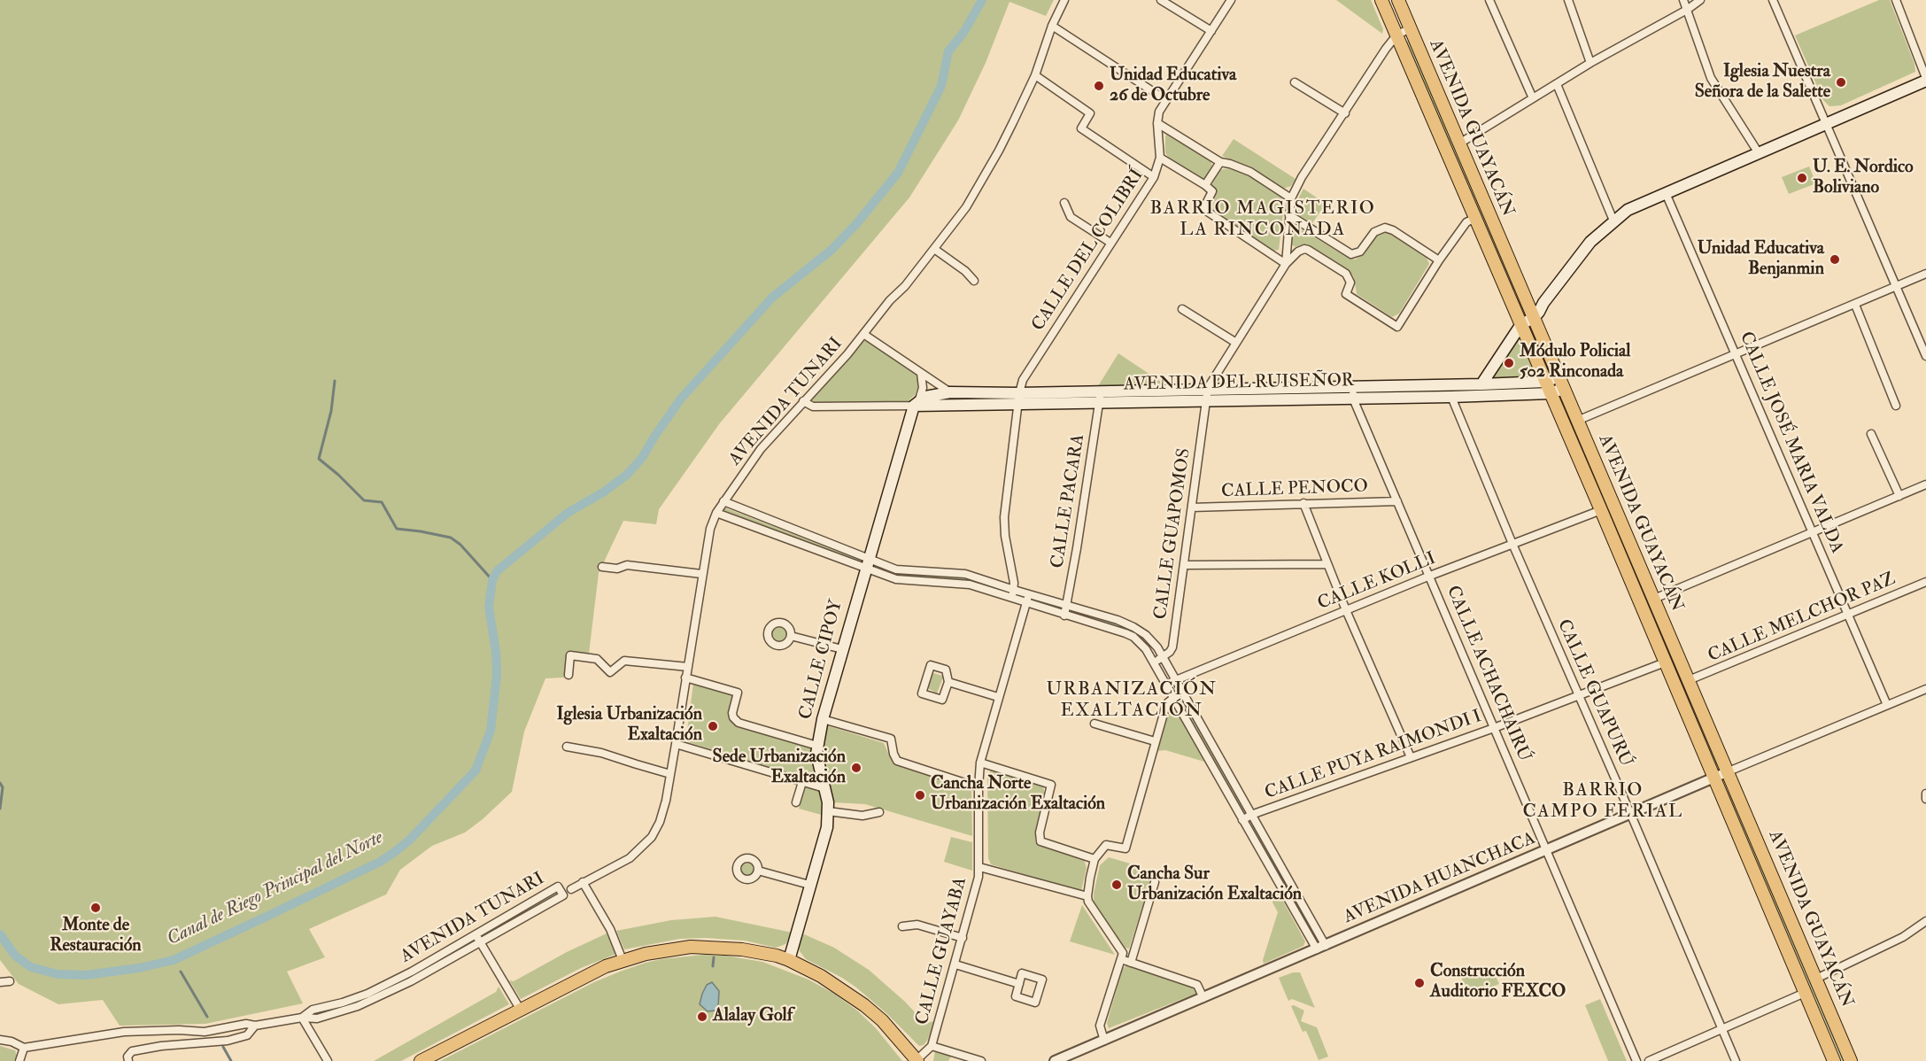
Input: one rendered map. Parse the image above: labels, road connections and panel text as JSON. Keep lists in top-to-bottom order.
{
  "streets": {
    "main road": ["AVENIDA GUAYACÁN", "AVENIDA DEL RUISEÑOR", "CALLE CIPOY"],
    "street": [
      "CALLE DEL COLIBRÍ",
      "AVENIDA TUNARI",
      "CALLE JOSÉ MARIA VALDA",
      "CALLE PENOCO",
      "CALLE PACARA",
      "CALLE GUAPOMOS",
      "CALLE KOLLI",
      "CALLE MELCHOR PAZ",
      "CALLE ACHACHAIRÚ",
      "CALLE GUAPURÚ",
      "CALLE PUYA RAIMONDI I",
      "AVENIDA HUANCHACA",
      "CALLE GUAYABA"
    ]
  },
  "crossings": [
    ["AVENIDA GUAYACÁN", "AVENIDA DEL RUISEÑOR"],
    ["AVENIDA GUAYACÁN", "CALLE KOLLI"],
    ["AVENIDA GUAYACÁN", "CALLE MELCHOR PAZ"],
    ["AVENIDA GUAYACÁN", "CALLE PUYA RAIMONDI I"],
    ["AVENIDA GUAYACÁN", "AVENIDA HUANCHACA"],
    ["CALLE DEL COLIBRÍ", "AVENIDA DEL RUISEÑOR"],
    ["AVENIDA DEL RUISEÑOR", "AVENIDA TUNARI"],
    ["AVENIDA DEL RUISEÑOR", "CALLE PACARA"],
    ["AVENIDA DEL RUISEÑOR", "CALLE GUAPOMOS"],
    ["AVENIDA DEL RUISEÑOR", "CALLE CIPOY"],
    ["AVENIDA DEL RUISEÑOR", "CALLE ACHACHAIRÚ"],
    ["AVENIDA DEL RUISEÑOR", "CALLE GUAPURÚ"],
    ["CALLE JOSÉ MARIA VALDA", "CALLE MELCHOR PAZ"],
    ["CALLE JOSÉ MARIA VALDA", "AVENIDA HUANCHACA"],
    ["CALLE PENOCO", "CALLE GUAPOMOS"],
    ["CALLE PENOCO", "CALLE ACHACHAIRÚ"],
    ["CALLE KOLLI", "CALLE ACHACHAIRÚ"],
    ["CALLE KOLLI", "CALLE GUAPURÚ"],
    ["CALLE ACHACHAIRÚ", "CALLE PUYA RAIMONDI I"],
    ["CALLE ACHACHAIRÚ", "AVENIDA HUANCHACA"],
    ["CALLE GUAPURÚ", "CALLE PUYA RAIMONDI I"],
    ["CALLE GUAPURÚ", "AVENIDA HUANCHACA"]
  ],
  "districts": ["BARRIO MAGISTERIO LA RINCONADA", "URBANIZACIÓN EXALTACIÓN", "BARRIO CAMPO FERIAL"],
  "water": ["Canal de Riego Principal del Norte"],
  "places": [
    "Iglesia Nuestra Señora de la Salette",
    "Unidad Educativa 26 de Octubre",
    "U. E. Nordico Boliviano",
    "Unidad Educativa Benjanmin",
    "Módulo Policial 502 Rinconada",
    "Iglesia Urbanización Exaltación",
    "Sede Urbanización Exaltación",
    "Cancha Norte Urbanización Exaltación",
    "Cancha Sur Urbanización Exaltación",
    "Monte de Restauración",
    "Construcción Auditorio FEXCO",
    "Alalay Golf"
  ]
}
